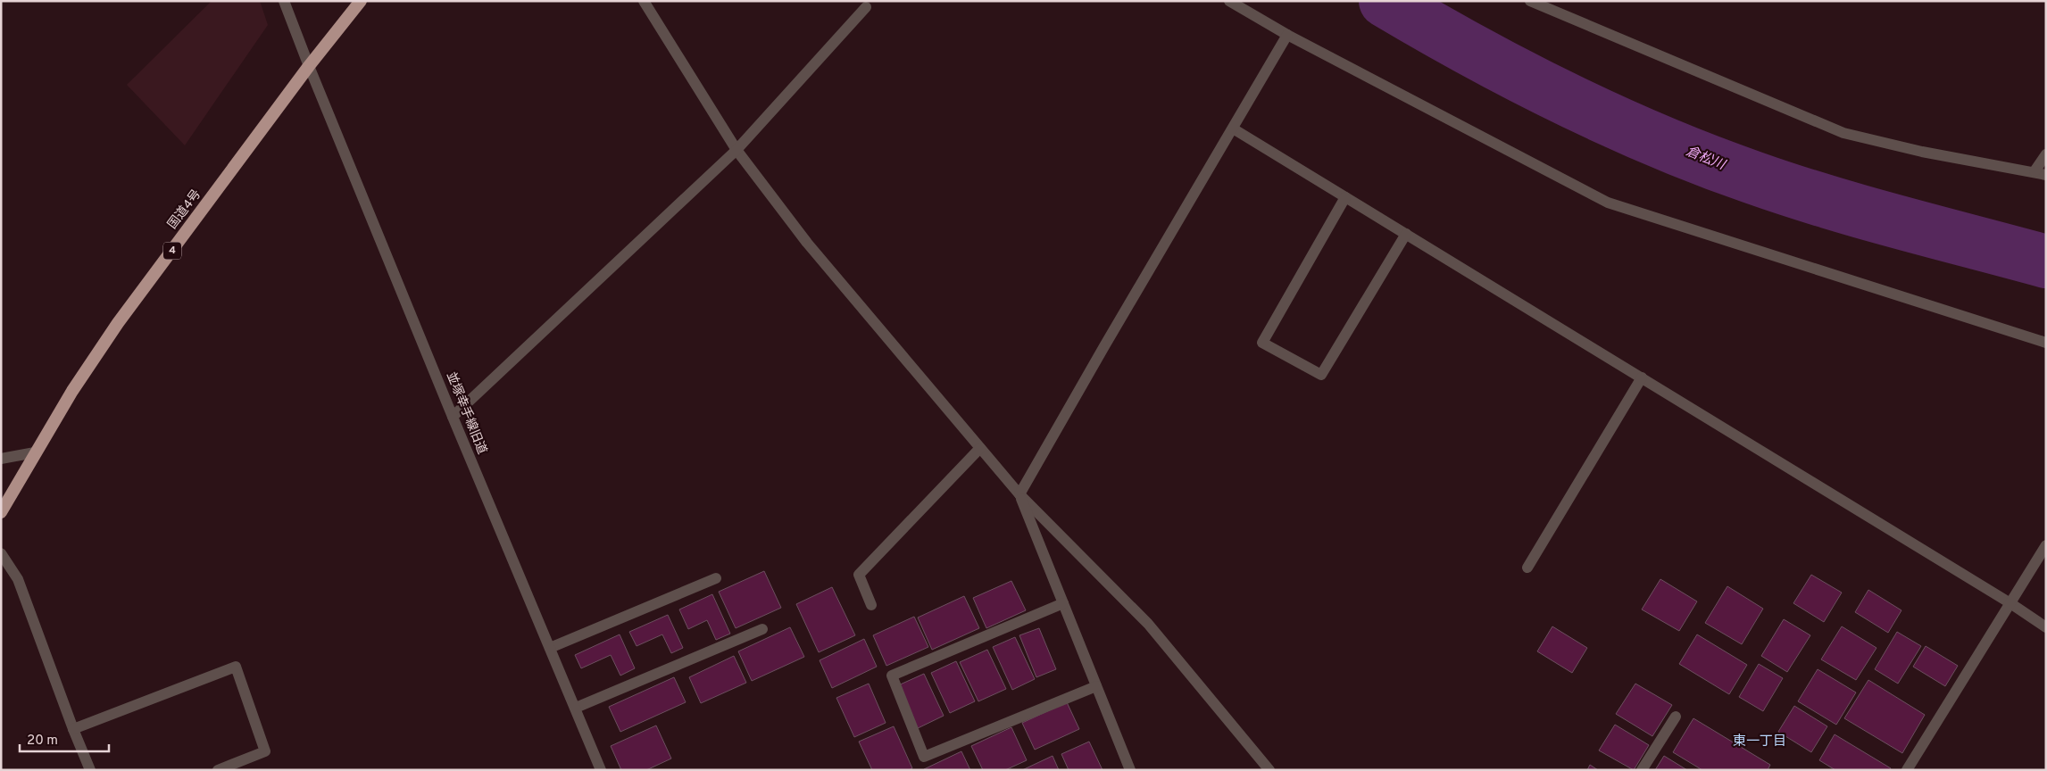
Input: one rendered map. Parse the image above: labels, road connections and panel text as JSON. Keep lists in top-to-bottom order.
{
  "streets": {
    "highway": ["国道4号", "4"],
    "street": ["並塚幸手線旧道"]
  },
  "crossings": [
    ["国道4号", "並塚幸手線旧道"]
  ],
  "districts": ["東一丁目"],
  "water": ["倉松川"],
  "scale_bar": "20 m"
}
